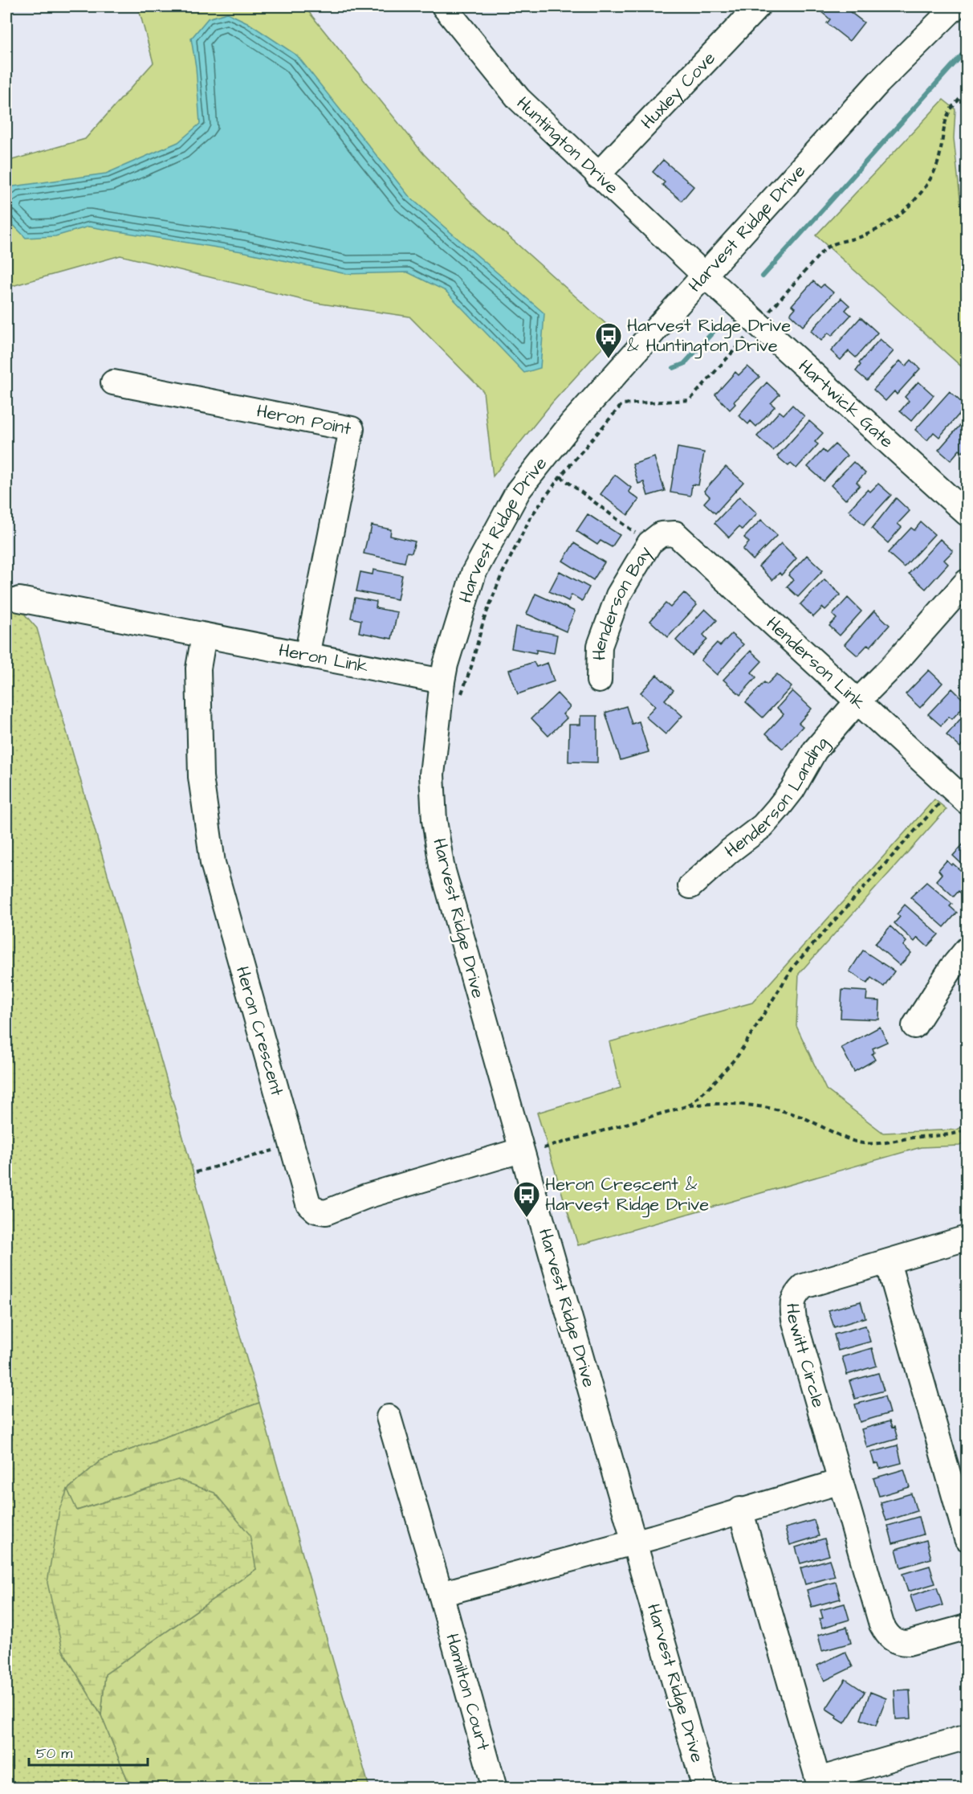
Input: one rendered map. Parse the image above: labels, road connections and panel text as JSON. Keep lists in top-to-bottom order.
{
  "streets": {
    "street": [
      "Huxley Cove",
      "Huntington Drive",
      "Harvest Ridge Drive",
      "Hartwick Gate",
      "Heron Point",
      "Henderson Bay",
      "Heron Link",
      "Henderson Link",
      "Henderson Landing",
      "Heron Crescent",
      "Hewitt Circle",
      "Hamilton Court"
    ]
  },
  "crossings": [
    ["Huxley Cove", "Huntington Drive"],
    ["Huntington Drive", "Harvest Ridge Drive"],
    ["Huntington Drive", "Hartwick Gate"],
    ["Harvest Ridge Drive", "Hartwick Gate"],
    ["Harvest Ridge Drive", "Heron Link"],
    ["Harvest Ridge Drive", "Heron Crescent"],
    ["Heron Point", "Heron Link"],
    ["Henderson Bay", "Henderson Link"],
    ["Heron Link", "Heron Crescent"],
    ["Henderson Link", "Henderson Landing"]
  ],
  "places": {
    "bus stop": ["Harvest Ridge Drive & Huntington Drive", "Heron Crescent & Harvest Ridge Drive"]
  },
  "scale_bar": "50 m"
}
